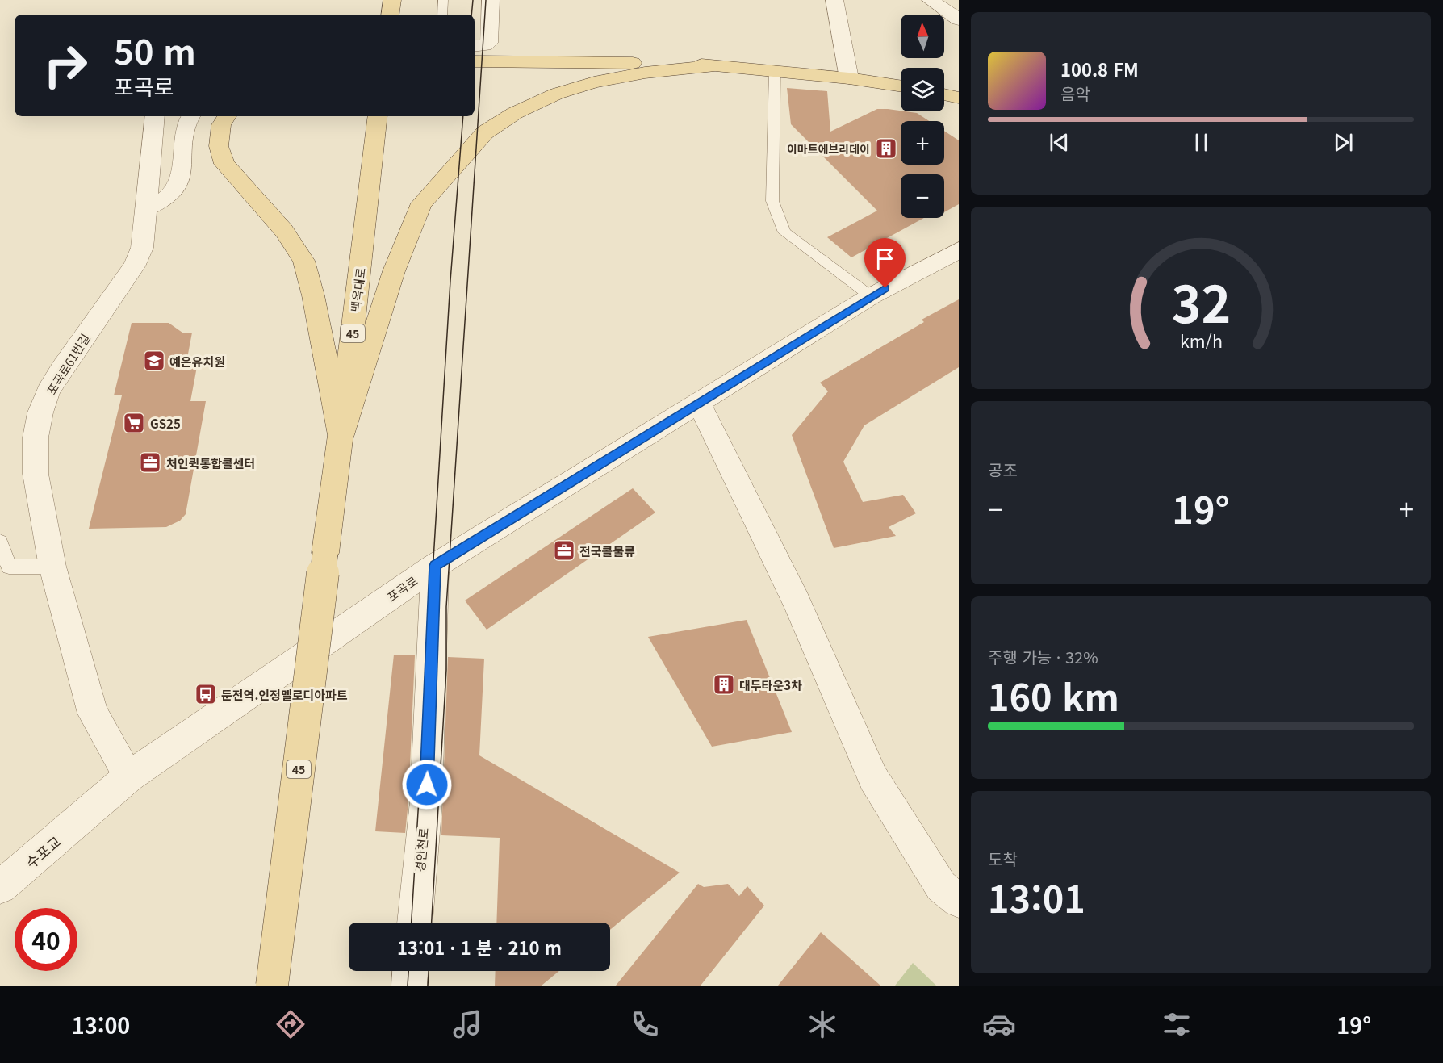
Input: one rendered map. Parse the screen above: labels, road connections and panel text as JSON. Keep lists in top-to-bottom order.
{
  "streets": {
    "main road": ["백옥대로", "45"],
    "street": [
      "포곡로61번길",
      "포곡로",
      "경안천로",
      "수포교"
    ]
  },
  "crossings": [
    ["포곡로61번길", "포곡로"],
    ["포곡로", "경안천로"],
    ["포곡로", "수포교"]
  ],
  "places": {
    "building": ["이마트에브리데이", "대두타운3차"],
    "school or university": ["예은유치원"],
    "supermarket": ["GS25"],
    "office": ["처인퀵통합콜센터", "전국콜물류"],
    "bus stop": ["둔전역.인정멜로디아파트"]
  },
  "north": "top",
  "page": {
    "map_buttons": ["+", "−"],
    "turn": ["50 m", "포곡로"],
    "song": ["100.8 FM", "음악"],
    "tile": [
      "공조",
      ["주행 가능 · 32%", "160 km"],
      ["도착", "13:01"]
    ],
    "heat": ["−", "19°", "+"],
    "limit": "40",
    "trip": "13:01 · 1 분 · 210 m",
    "tabs": ["13:00", "19°"],
    "gauge": ["32", "km/h"]
  }
}
